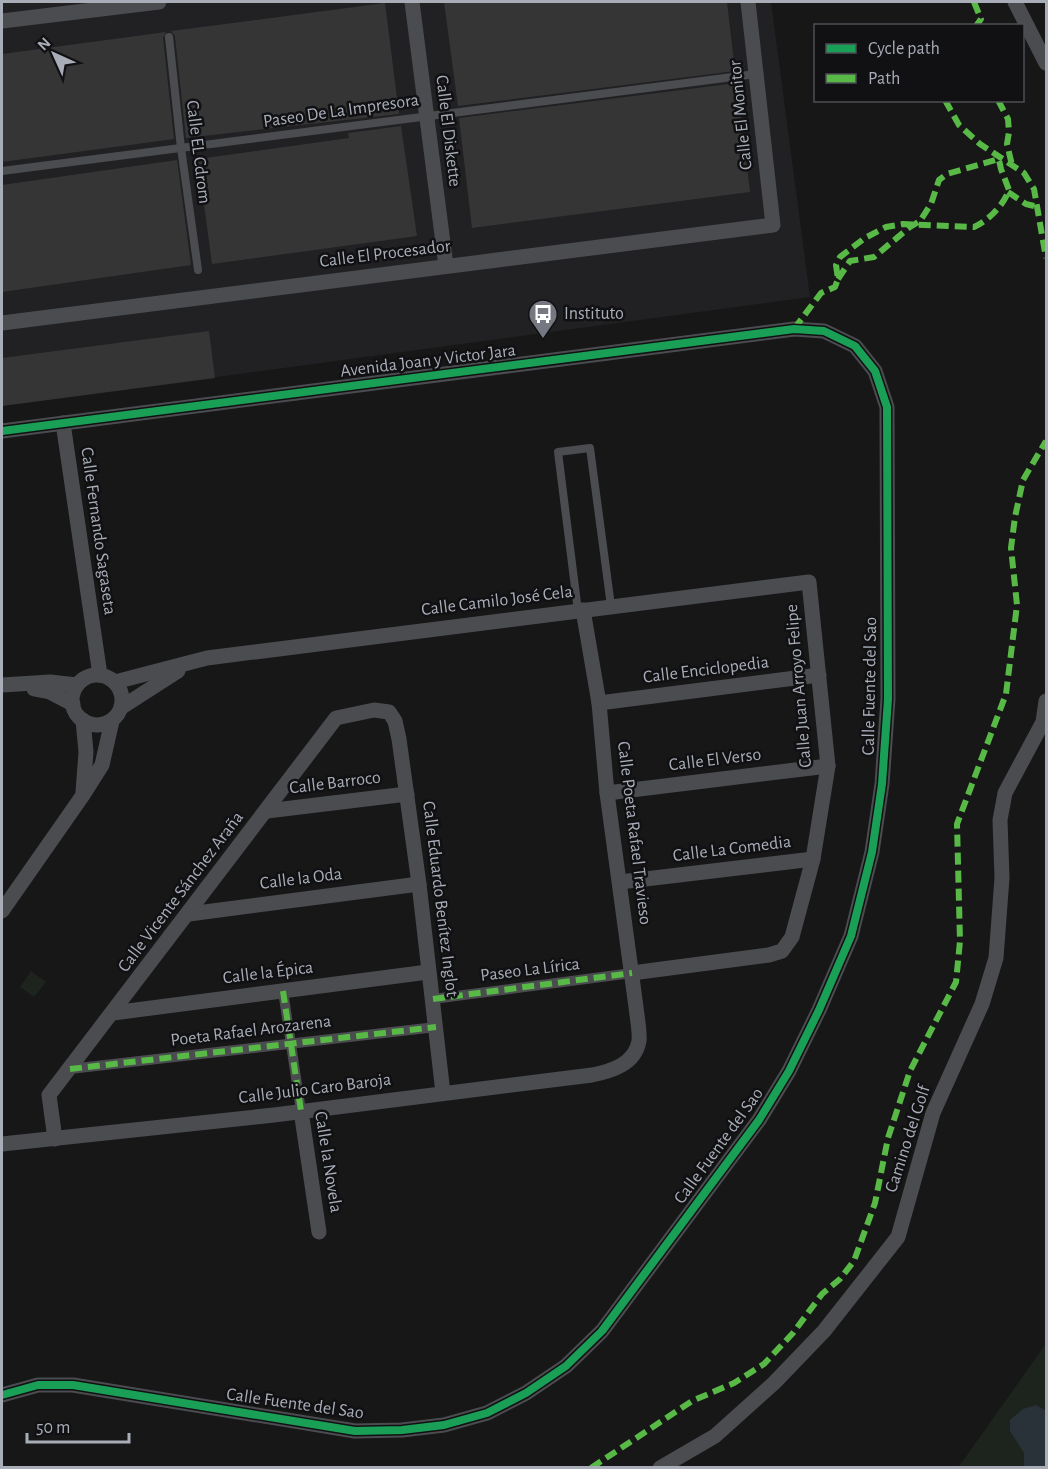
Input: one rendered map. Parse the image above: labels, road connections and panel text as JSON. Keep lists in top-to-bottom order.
{
  "streets": {
    "street": [
      "Calle El Monitor",
      "Calle El Diskette",
      "Calle El Procesador",
      "Avenida Joan y Victor Jara",
      "Calle Fernando Sagaseta",
      "Calle Camilo José Cela",
      "Calle Enciclopedia",
      "Calle Juan Arroyo Felipe",
      "Calle Fuente del Sao",
      "Calle El Verso",
      "Calle Barroco",
      "Calle Poeta Rafael Travieso",
      "Calle La Comedia",
      "Calle la Oda",
      "Calle Vicente Sánchez Araña",
      "Calle Eduardo Benítez Inglot",
      "Paseo La Lírica",
      "Calle la Épica",
      "Poeta Rafael Arozarena",
      "Calle Julio Caro Baroja",
      "Camino del Golf",
      "Calle la Novela"
    ],
    "lane": ["Paseo De La Impresora", "Calle EL Cdrom"]
  },
  "crossings": [
    ["Paseo De La Impresora", "Calle El Monitor"],
    ["Paseo De La Impresora", "Calle El Diskette"],
    ["Paseo De La Impresora", "Calle EL Cdrom"],
    ["Calle El Monitor", "Calle El Procesador"],
    ["Calle El Diskette", "Calle El Procesador"],
    ["Avenida Joan y Victor Jara", "Calle Fernando Sagaseta"],
    ["Avenida Joan y Victor Jara", "Calle Fuente del Sao"],
    ["Calle Fernando Sagaseta", "Calle Camilo José Cela"],
    ["Calle Camilo José Cela", "Calle Juan Arroyo Felipe"],
    ["Calle Camilo José Cela", "Calle Poeta Rafael Travieso"],
    ["Calle Enciclopedia", "Calle Juan Arroyo Felipe"],
    ["Calle Enciclopedia", "Calle Poeta Rafael Travieso"],
    ["Calle Juan Arroyo Felipe", "Calle El Verso"],
    ["Calle Juan Arroyo Felipe", "Calle Poeta Rafael Travieso"],
    ["Calle Juan Arroyo Felipe", "Calle La Comedia"],
    ["Calle Juan Arroyo Felipe", "Paseo La Lírica"],
    ["Calle El Verso", "Calle Poeta Rafael Travieso"],
    ["Calle Barroco", "Calle Vicente Sánchez Araña"],
    ["Calle Barroco", "Calle Eduardo Benítez Inglot"],
    ["Calle Poeta Rafael Travieso", "Calle La Comedia"],
    ["Calle Poeta Rafael Travieso", "Paseo La Lírica"],
    ["Calle Poeta Rafael Travieso", "Calle Julio Caro Baroja"],
    ["Calle la Oda", "Calle Vicente Sánchez Araña"],
    ["Calle la Oda", "Calle Eduardo Benítez Inglot"],
    ["Calle Vicente Sánchez Araña", "Calle Eduardo Benítez Inglot"],
    ["Calle Vicente Sánchez Araña", "Calle la Épica"],
    ["Calle Vicente Sánchez Araña", "Poeta Rafael Arozarena"],
    ["Calle Vicente Sánchez Araña", "Calle Julio Caro Baroja"],
    ["Calle Eduardo Benítez Inglot", "Paseo La Lírica"],
    ["Calle Eduardo Benítez Inglot", "Calle la Épica"],
    ["Calle Eduardo Benítez Inglot", "Poeta Rafael Arozarena"],
    ["Calle Eduardo Benítez Inglot", "Calle Julio Caro Baroja"],
    ["Calle la Épica", "Calle la Novela"],
    ["Poeta Rafael Arozarena", "Calle la Novela"],
    ["Calle Julio Caro Baroja", "Calle la Novela"]
  ],
  "places": {
    "bus stop": ["Instituto"]
  },
  "legend": ["Cycle path", "Path"],
  "scale_bar": "50 m",
  "north": "top left"
}
